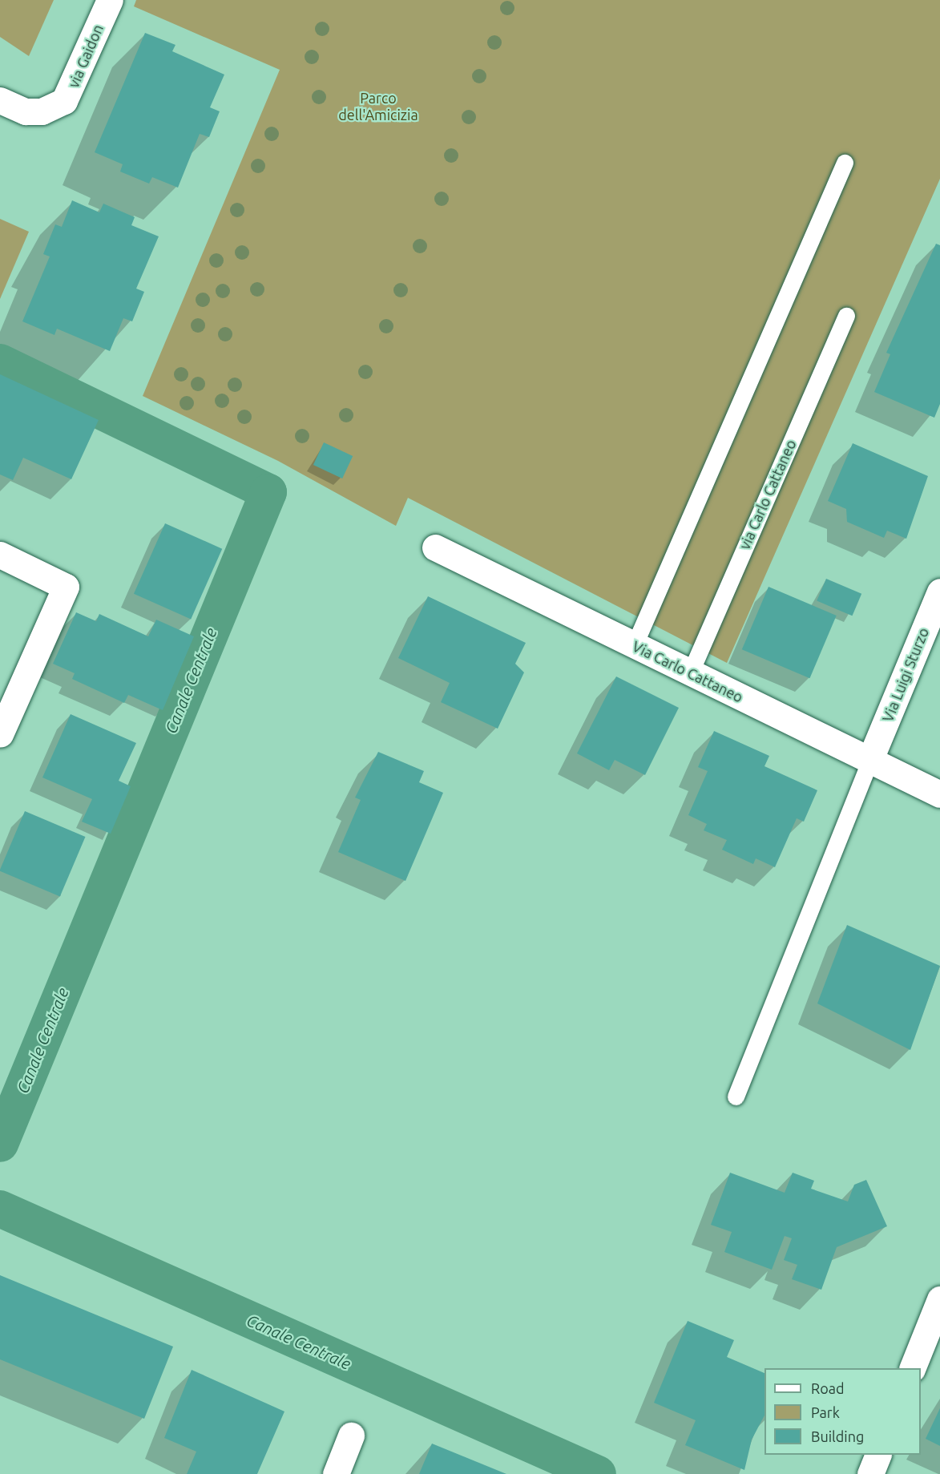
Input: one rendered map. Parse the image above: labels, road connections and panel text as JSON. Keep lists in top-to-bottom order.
{
  "streets": {
    "street": ["via Gaidon", "Via Carlo Cattaneo", "Via Luigi Sturzo"],
    "lane": ["via Carlo Cattaneo"]
  },
  "crossings": [
    ["via Carlo Cattaneo", "Via Carlo Cattaneo"],
    ["Via Carlo Cattaneo", "Via Luigi Sturzo"]
  ],
  "water": ["Canale Centrale"],
  "parks": ["Parco dell'Amicizia"],
  "legend": ["Road", "Park", "Building"]
}
